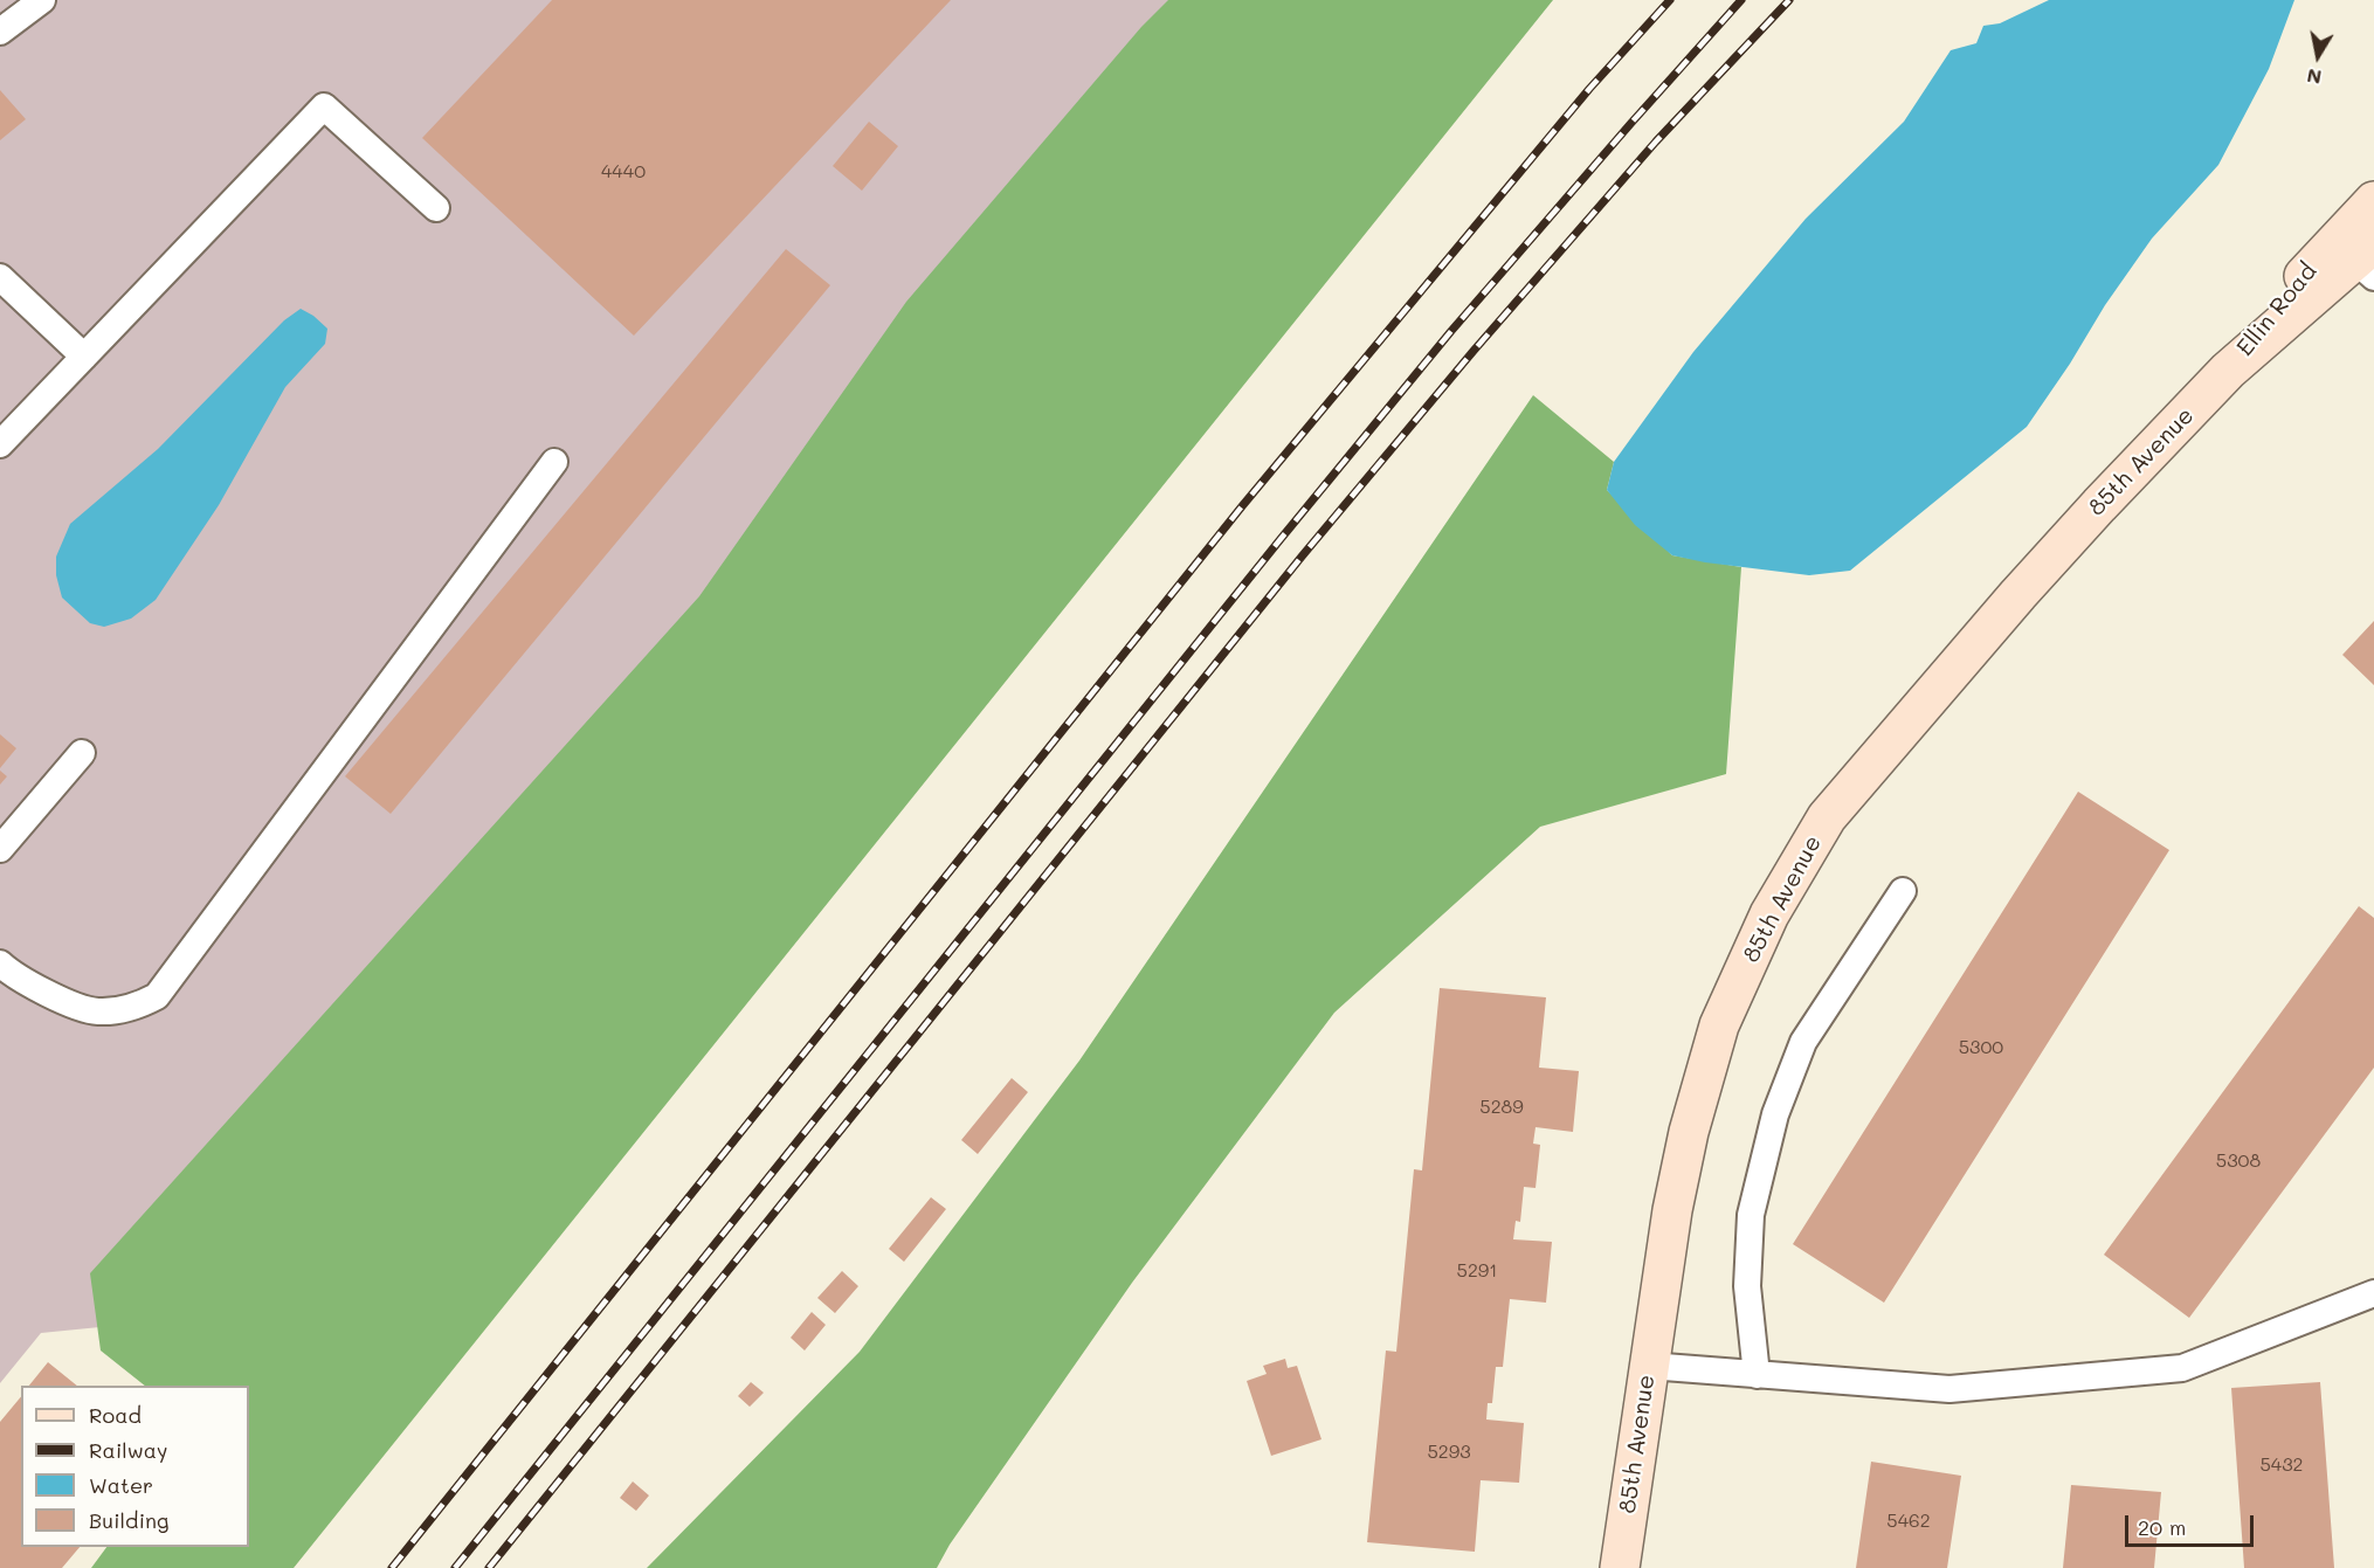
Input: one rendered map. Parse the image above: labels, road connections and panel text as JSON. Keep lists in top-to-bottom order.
{
  "streets": {
    "street": ["Ellin Road", "85th Avenue"]
  },
  "crossings": [
    ["Ellin Road", "85th Avenue"]
  ],
  "house_numbers": [
    "4440",
    "5300",
    "5289",
    "5308",
    "5291",
    "5293",
    "5432",
    "5462"
  ],
  "legend": [
    "Road",
    "Railway",
    "Water",
    "Building"
  ],
  "scale_bar": "20 m",
  "north": "bottom"
}
